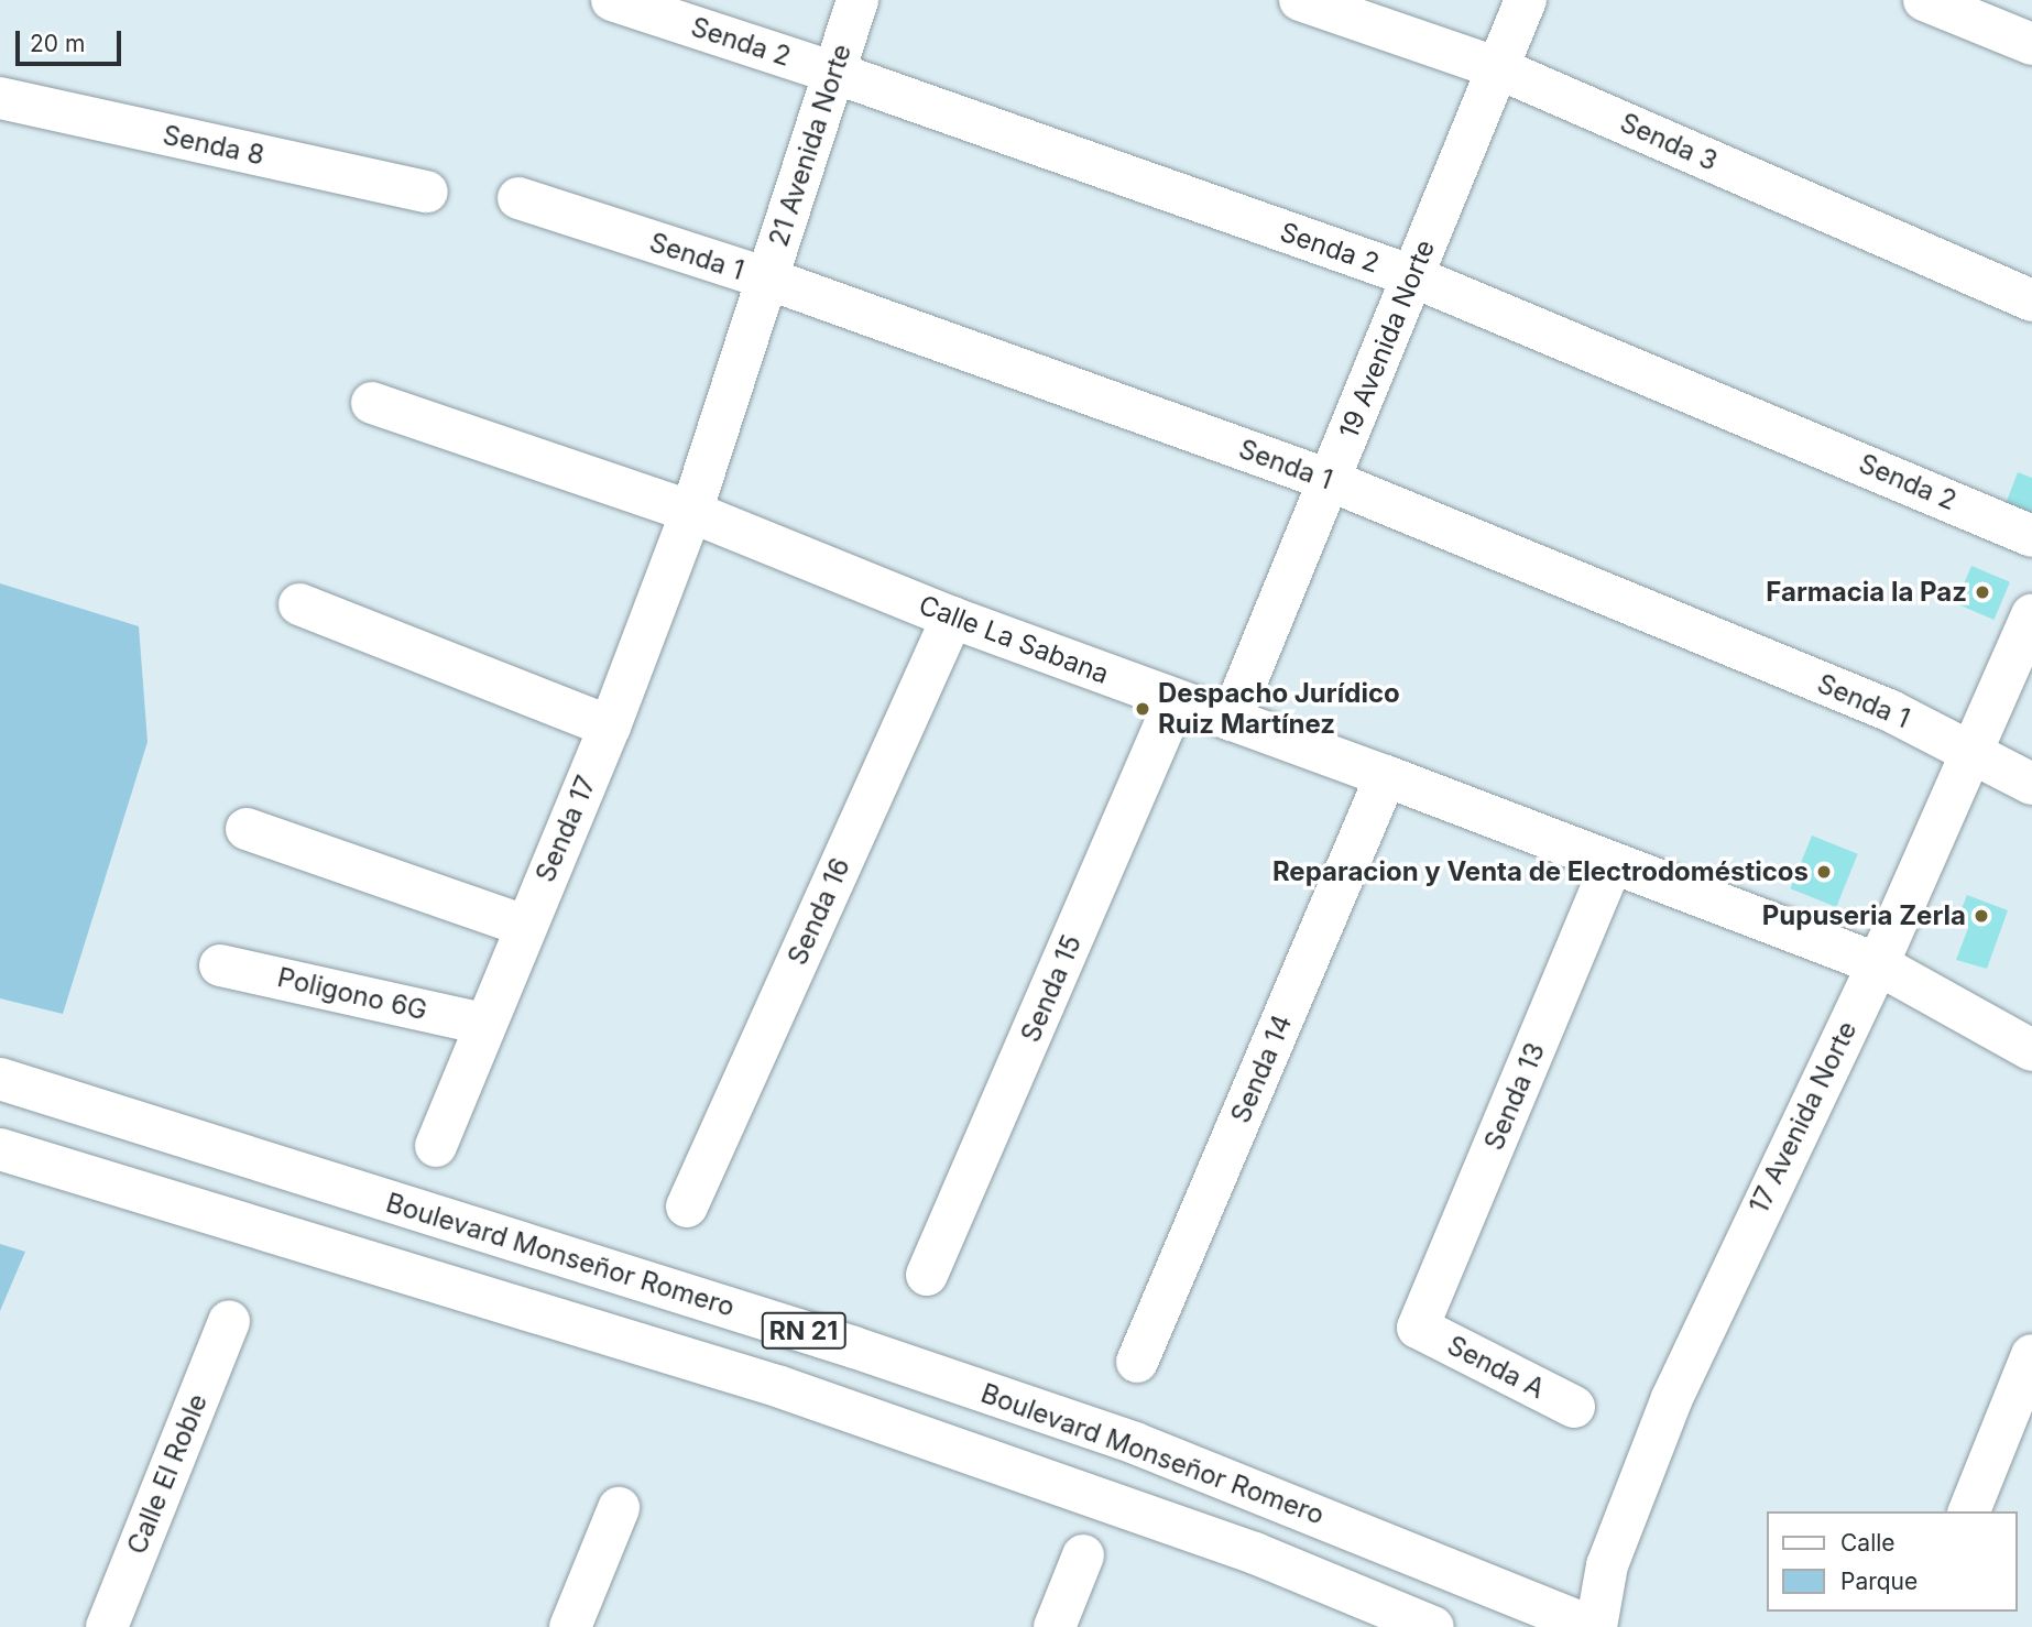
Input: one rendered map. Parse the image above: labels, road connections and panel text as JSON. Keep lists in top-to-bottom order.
{
  "streets": {
    "main road": [
      "Senda 2",
      "Senda 3",
      "Senda 8",
      "21 Avenida Norte",
      "Senda 1",
      "19 Avenida Norte",
      "Calle La Sabana",
      "Senda 17",
      "Senda 16",
      "Senda 15",
      "Poligono 6G",
      "Senda 14",
      "Senda 13",
      "17 Avenida Norte",
      "Boulevard Monseñor Romero",
      "RN 21",
      "Senda A",
      "Calle El Roble"
    ]
  },
  "crossings": [
    ["Senda 2", "21 Avenida Norte"],
    ["Senda 2", "19 Avenida Norte"],
    ["Senda 3", "19 Avenida Norte"],
    ["21 Avenida Norte", "Senda 1"],
    ["21 Avenida Norte", "Calle La Sabana"],
    ["21 Avenida Norte", "Senda 17"],
    ["Senda 1", "19 Avenida Norte"],
    ["Senda 1", "17 Avenida Norte"],
    ["19 Avenida Norte", "Calle La Sabana"],
    ["Calle La Sabana", "Senda 17"],
    ["Calle La Sabana", "Senda 16"],
    ["Calle La Sabana", "Senda 15"],
    ["Calle La Sabana", "Senda 14"],
    ["Calle La Sabana", "Senda 13"],
    ["Calle La Sabana", "17 Avenida Norte"],
    ["Senda 17", "Poligono 6G"],
    ["Senda 13", "Senda A"],
    ["17 Avenida Norte", "Boulevard Monseñor Romero"]
  ],
  "places": [
    "Farmacia la Paz",
    "Despacho Jurídico Ruiz Martínez",
    "Reparacion y Venta de Electrodomésticos",
    "Pupuseria Zerla"
  ],
  "legend": ["Calle", "Parque"],
  "scale_bar": "20 m"
}
